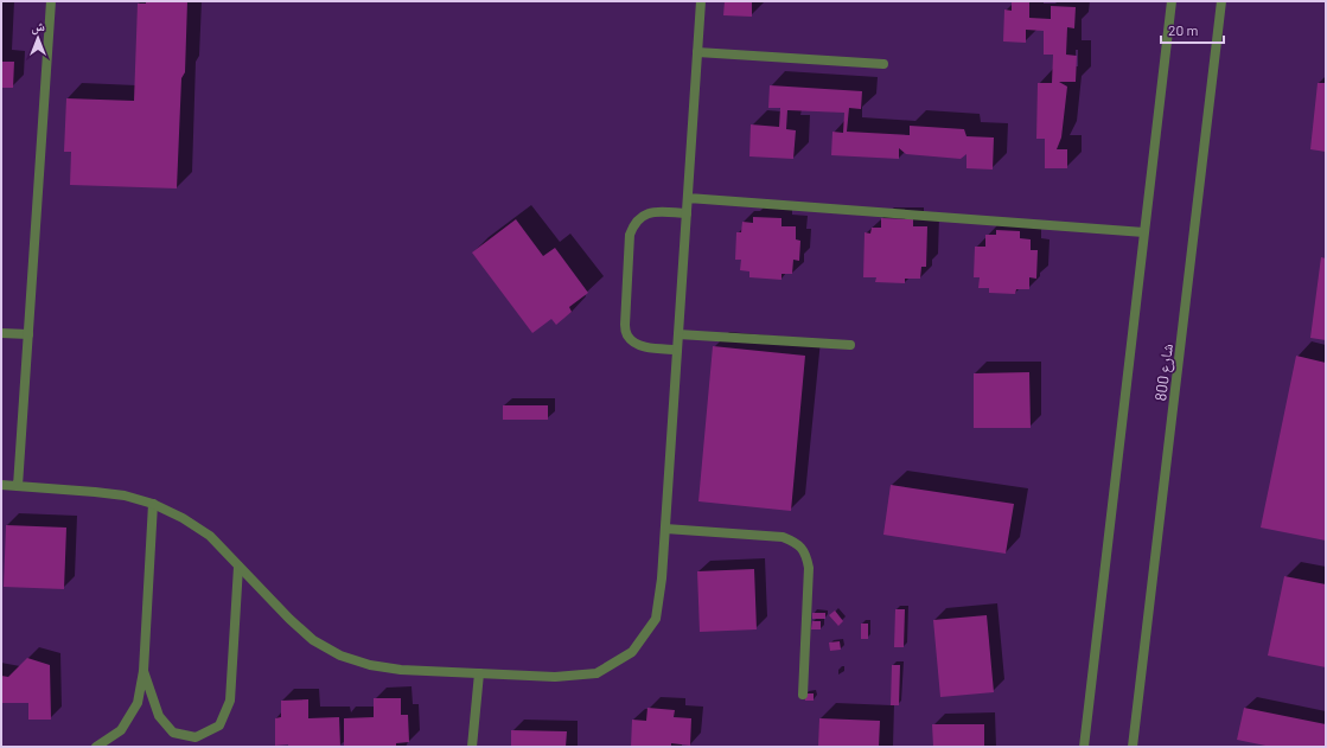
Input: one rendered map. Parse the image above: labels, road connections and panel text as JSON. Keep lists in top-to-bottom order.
{
  "streets": {
    "street": ["شارع 800"]
  },
  "scale_bar": "20 m",
  "north": "top"
}
